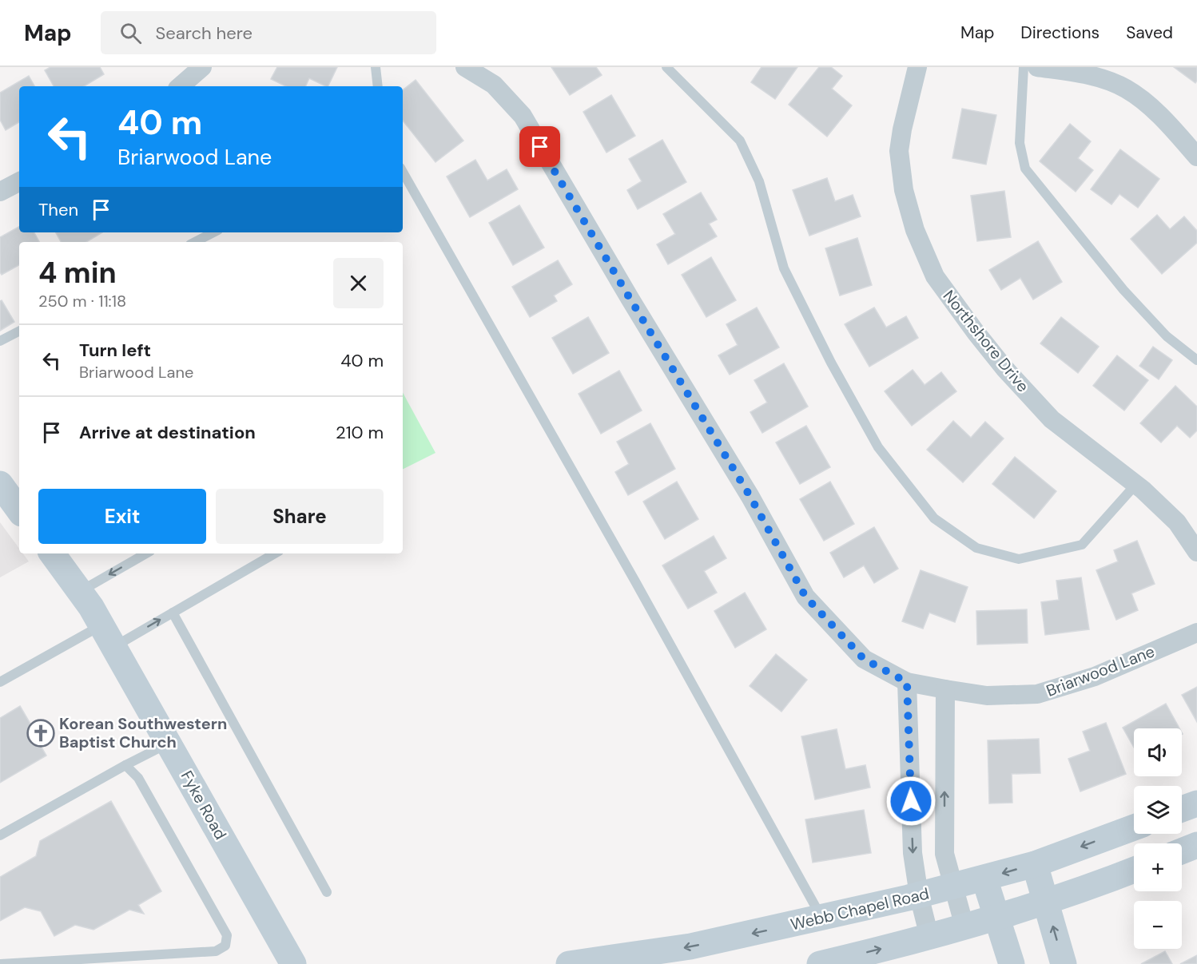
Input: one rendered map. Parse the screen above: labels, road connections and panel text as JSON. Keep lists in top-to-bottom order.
{
  "streets": {
    "main road": ["Fyke Road", "Webb Chapel Road"],
    "street": ["Northshore Drive", "Briarwood Lane"]
  },
  "places": {
    "church": ["Korean Southwestern Baptist Church"]
  },
  "page": {
    "header": "Map",
    "search": "Search here",
    "nav": ["Map", "Directions", "Saved"],
    "turn": ["40 m", "Briarwood Lane"],
    "then": "Then",
    "heading": ["4 min", "250 m · 11:18"],
    "list": [
      {
        "name": "Turn left",
        "note": "Briarwood Lane",
        "value": "40 m"
      },
      {
        "name": "Arrive at destination",
        "value": "210 m"
      }
    ],
    "buttons": ["Exit", "Share"],
    "map_buttons": ["+", "−"]
  }
}
